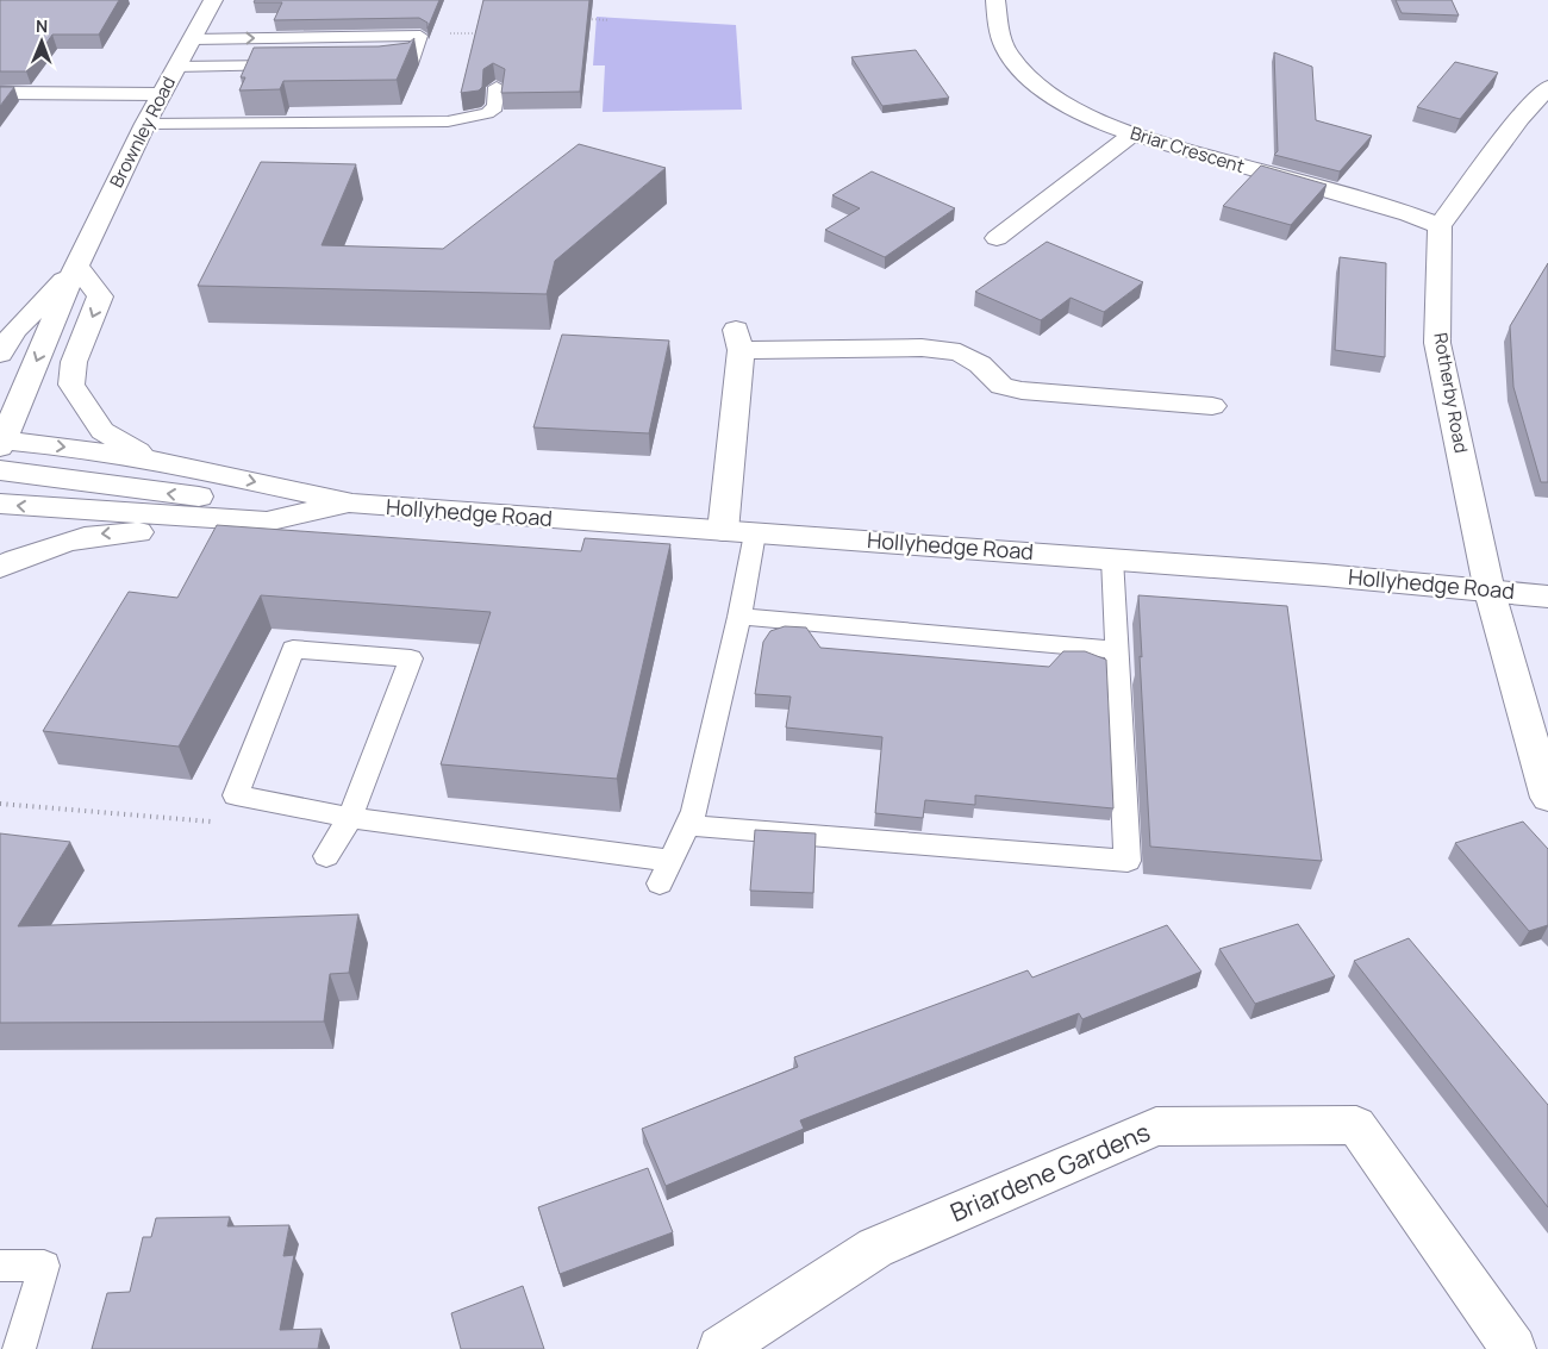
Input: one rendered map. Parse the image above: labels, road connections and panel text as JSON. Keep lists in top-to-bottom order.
{
  "streets": {
    "street": [
      "Brownley Road",
      "Briar Crescent",
      "Rotherby Road",
      "Hollyhedge Road",
      "Briardene Gardens"
    ]
  },
  "crossings": [
    ["Brownley Road", "Hollyhedge Road"],
    ["Briar Crescent", "Rotherby Road"],
    ["Rotherby Road", "Hollyhedge Road"]
  ],
  "north": "top"
}
